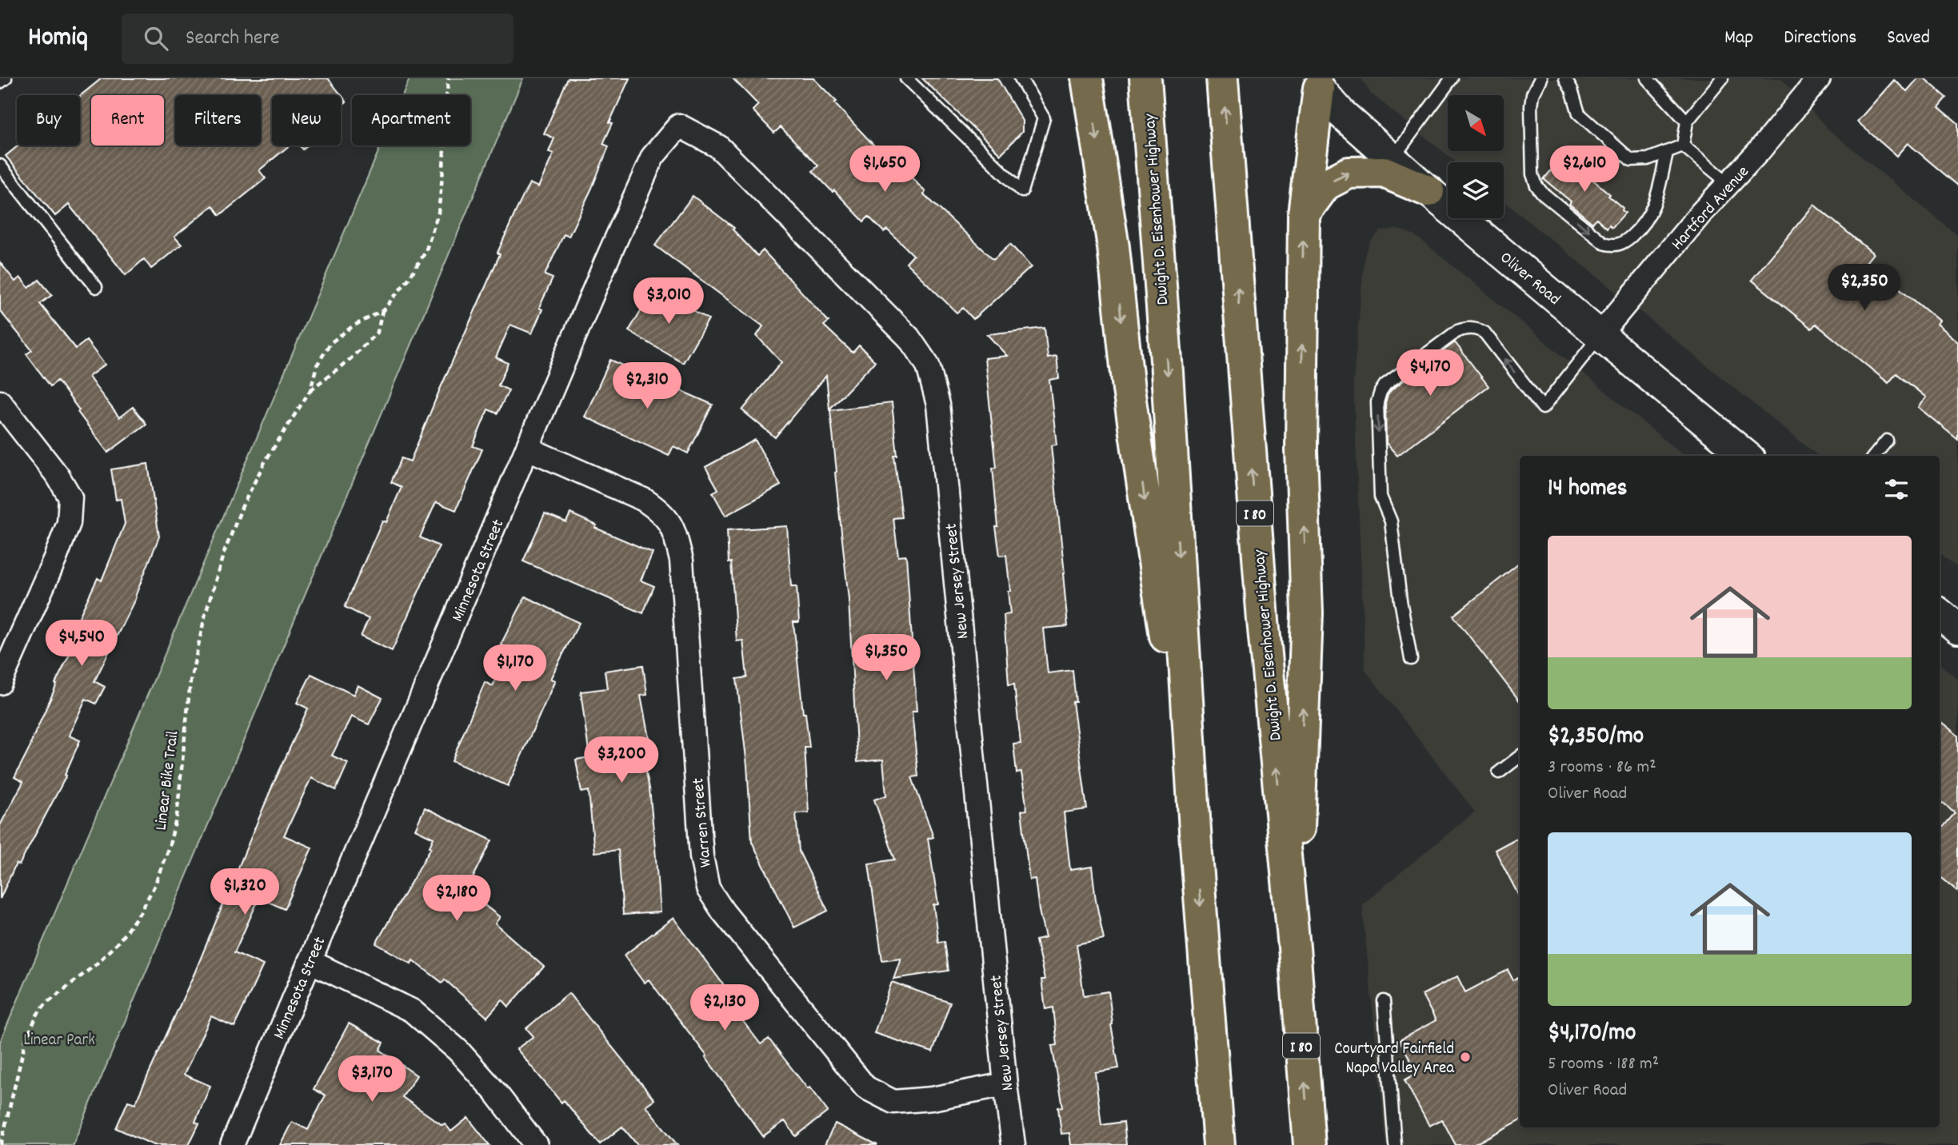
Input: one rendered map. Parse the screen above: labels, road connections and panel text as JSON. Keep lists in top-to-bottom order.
{
  "streets": {
    "highway": ["Dwight D. Eisenhower Highway", "I 80"],
    "street": [
      "Hartford Avenue",
      "Oliver Road",
      "Minnesota Street",
      "New Jersey Street",
      "Warren Street"
    ],
    "path": ["Linear Bike Trail"]
  },
  "crossings": [
    ["Hartford Avenue", "Oliver Road"],
    ["Minnesota Street", "New Jersey Street"],
    ["Minnesota Street", "Warren Street"],
    ["New Jersey Street", "Warren Street"]
  ],
  "parks": ["Linear Park"],
  "places": ["Courtyard Fairfield Napa Valley Area"],
  "north": "bottom right",
  "page": {
    "header": "Homiq",
    "search": "Search here",
    "nav": ["Map", "Directions", "Saved"],
    "chip": [
      "Buy",
      "Rent",
      "Filters",
      "New",
      "Apartment"
    ],
    "price": [
      "$1,650",
      "$2,610",
      "$2,350",
      "$3,010",
      "$4,170",
      "$2,310",
      "$4,540",
      "$1,350",
      "$1,170",
      "$3,200",
      "$1,320",
      "$2,180",
      "$2,130",
      "$3,170"
    ],
    "heading": "14 homes",
    "list": [
      {
        "name": "$2,350/mo",
        "note": "3 rooms · 86 m² · Oliver Road"
      },
      {
        "name": "$4,170/mo",
        "note": "5 rooms · 188 m² · Oliver Road"
      }
    ]
  }
}
